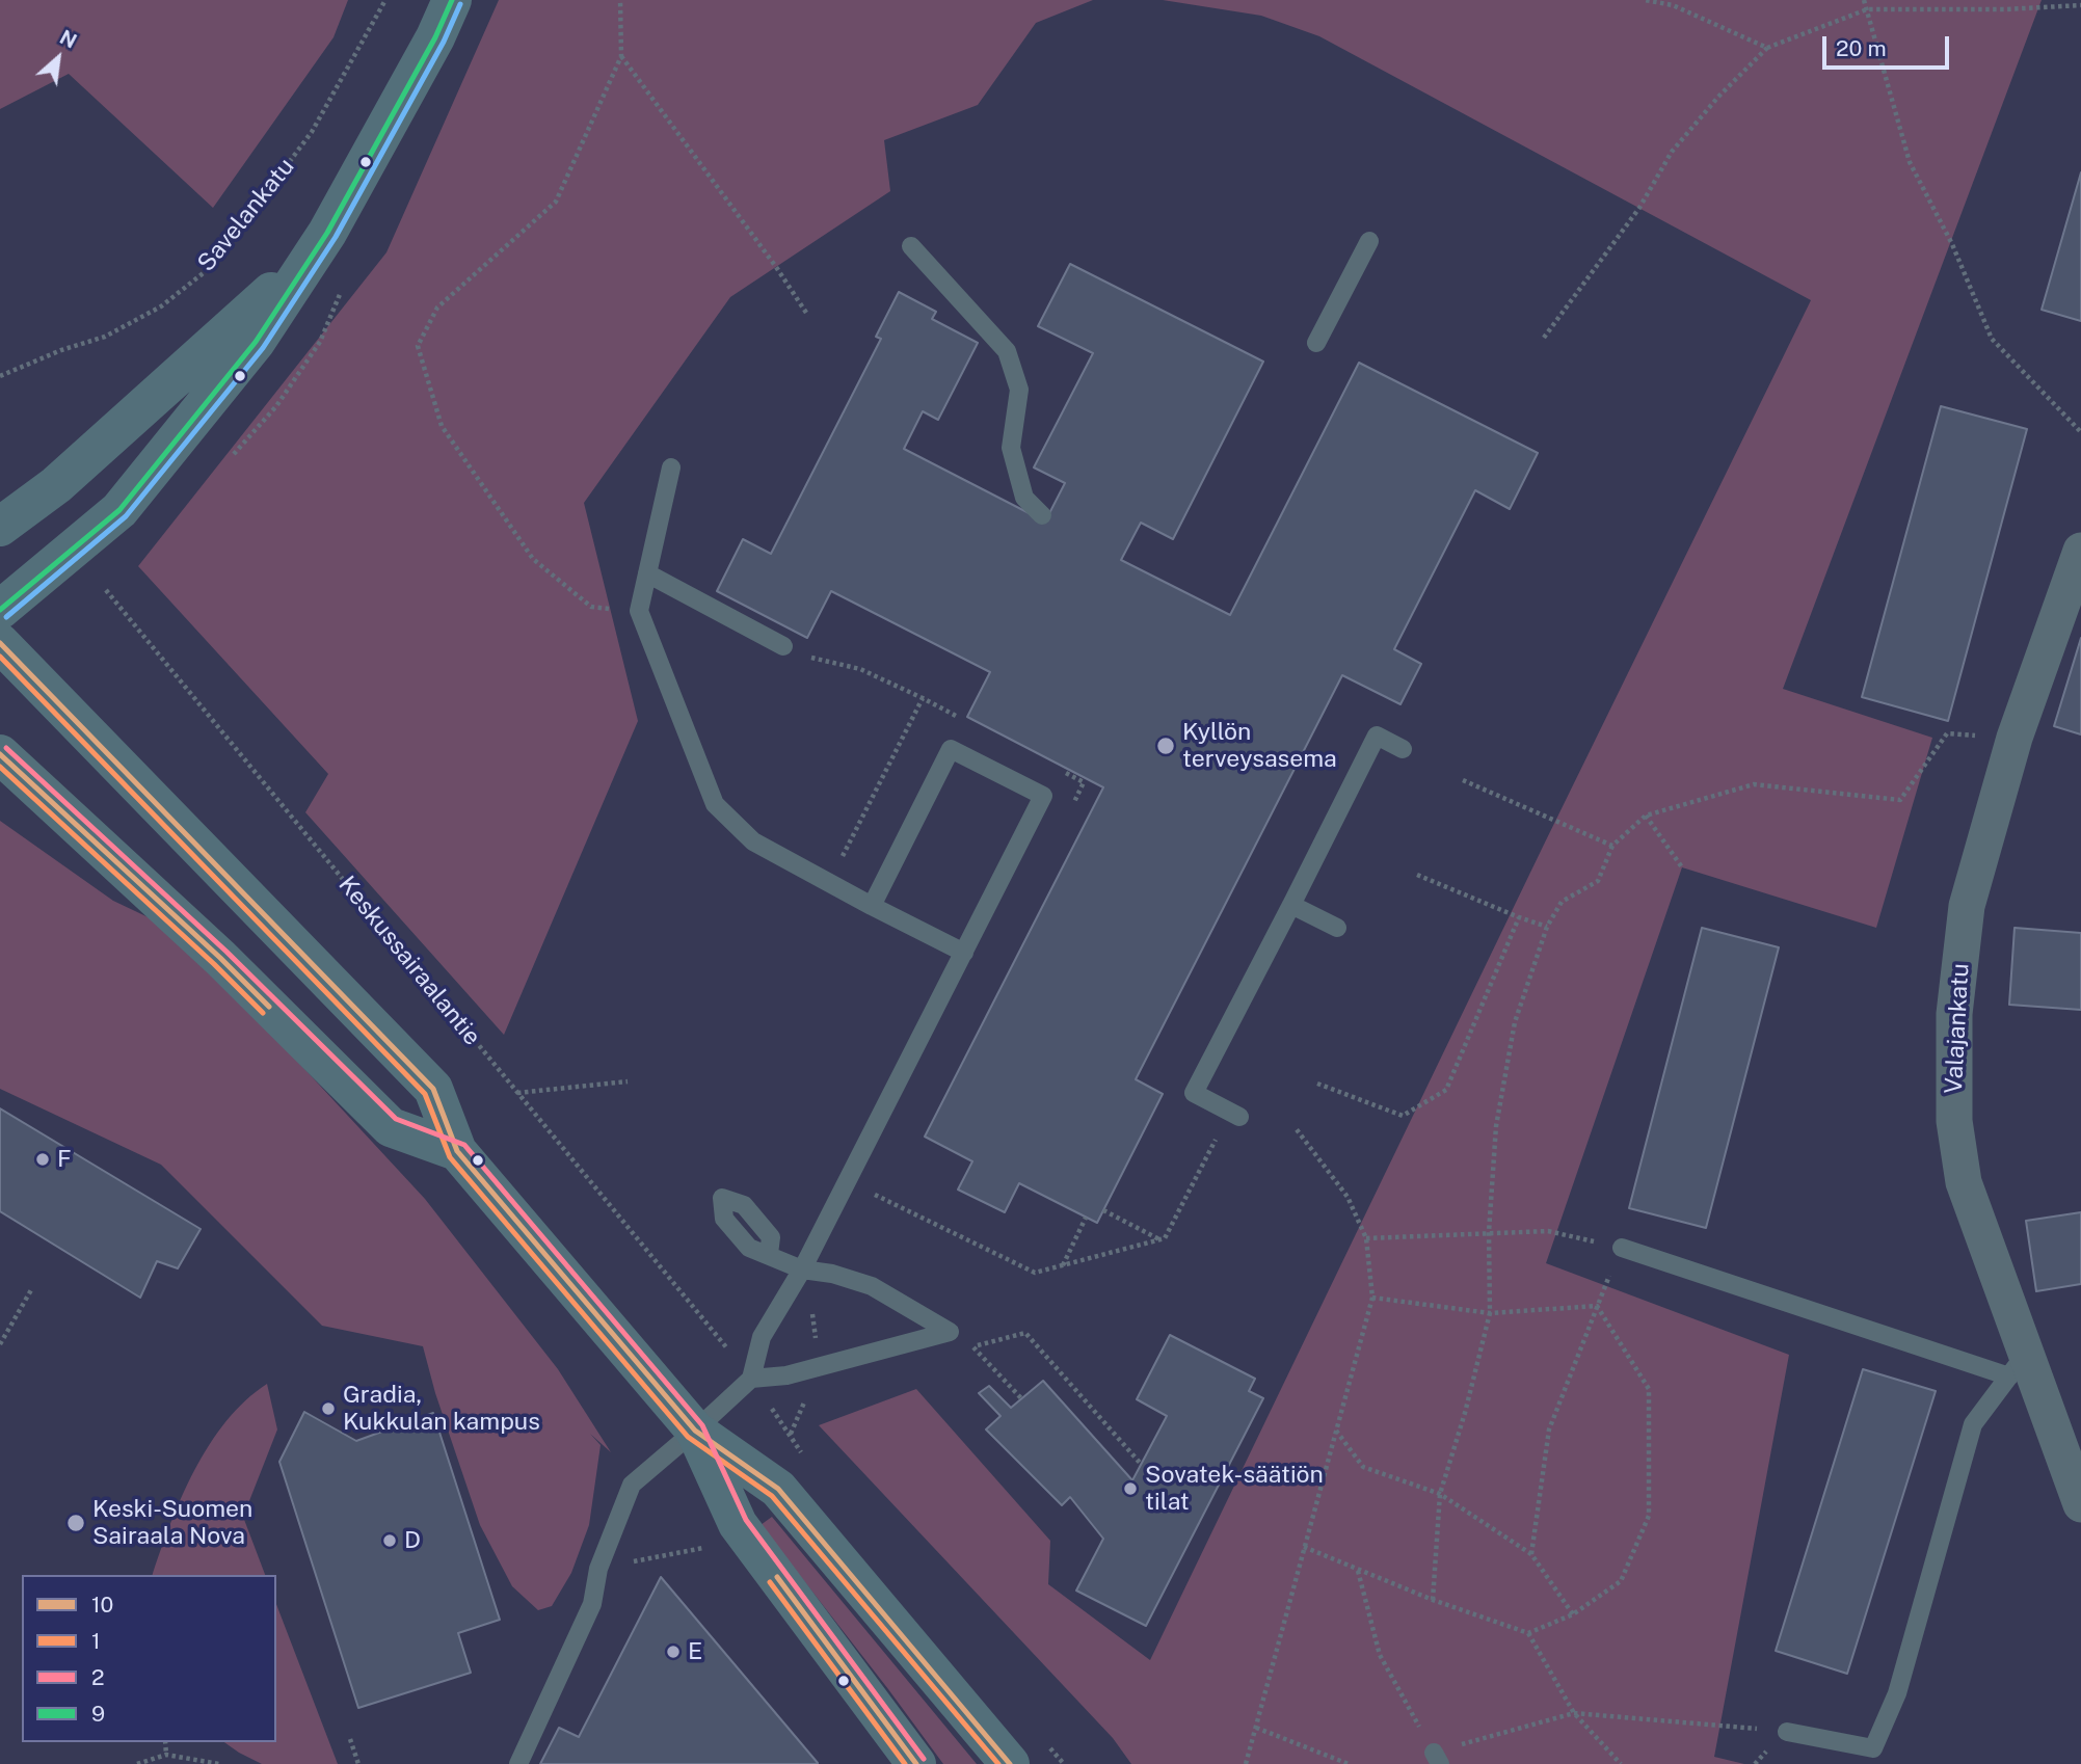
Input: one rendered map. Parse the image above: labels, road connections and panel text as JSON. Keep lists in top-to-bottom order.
{
  "streets": {
    "street": ["Valajankatu"],
    "path": ["Savelankatu", "Keskussairaalantie"]
  },
  "places": [
    "Kyllön terveysasema",
    "F",
    "Gradia, Kukkulan kampus",
    "Sovatek-säätiön tilat",
    "Keski-Suomen Sairaala Nova",
    "D",
    "E"
  ],
  "lines": [
    "transit line 9",
    "transit line 10",
    "transit line 1",
    "transit line 2"
  ],
  "legend": [
    "10",
    "1",
    "2",
    "9"
  ],
  "scale_bar": "20 m",
  "north": "top right"
}
